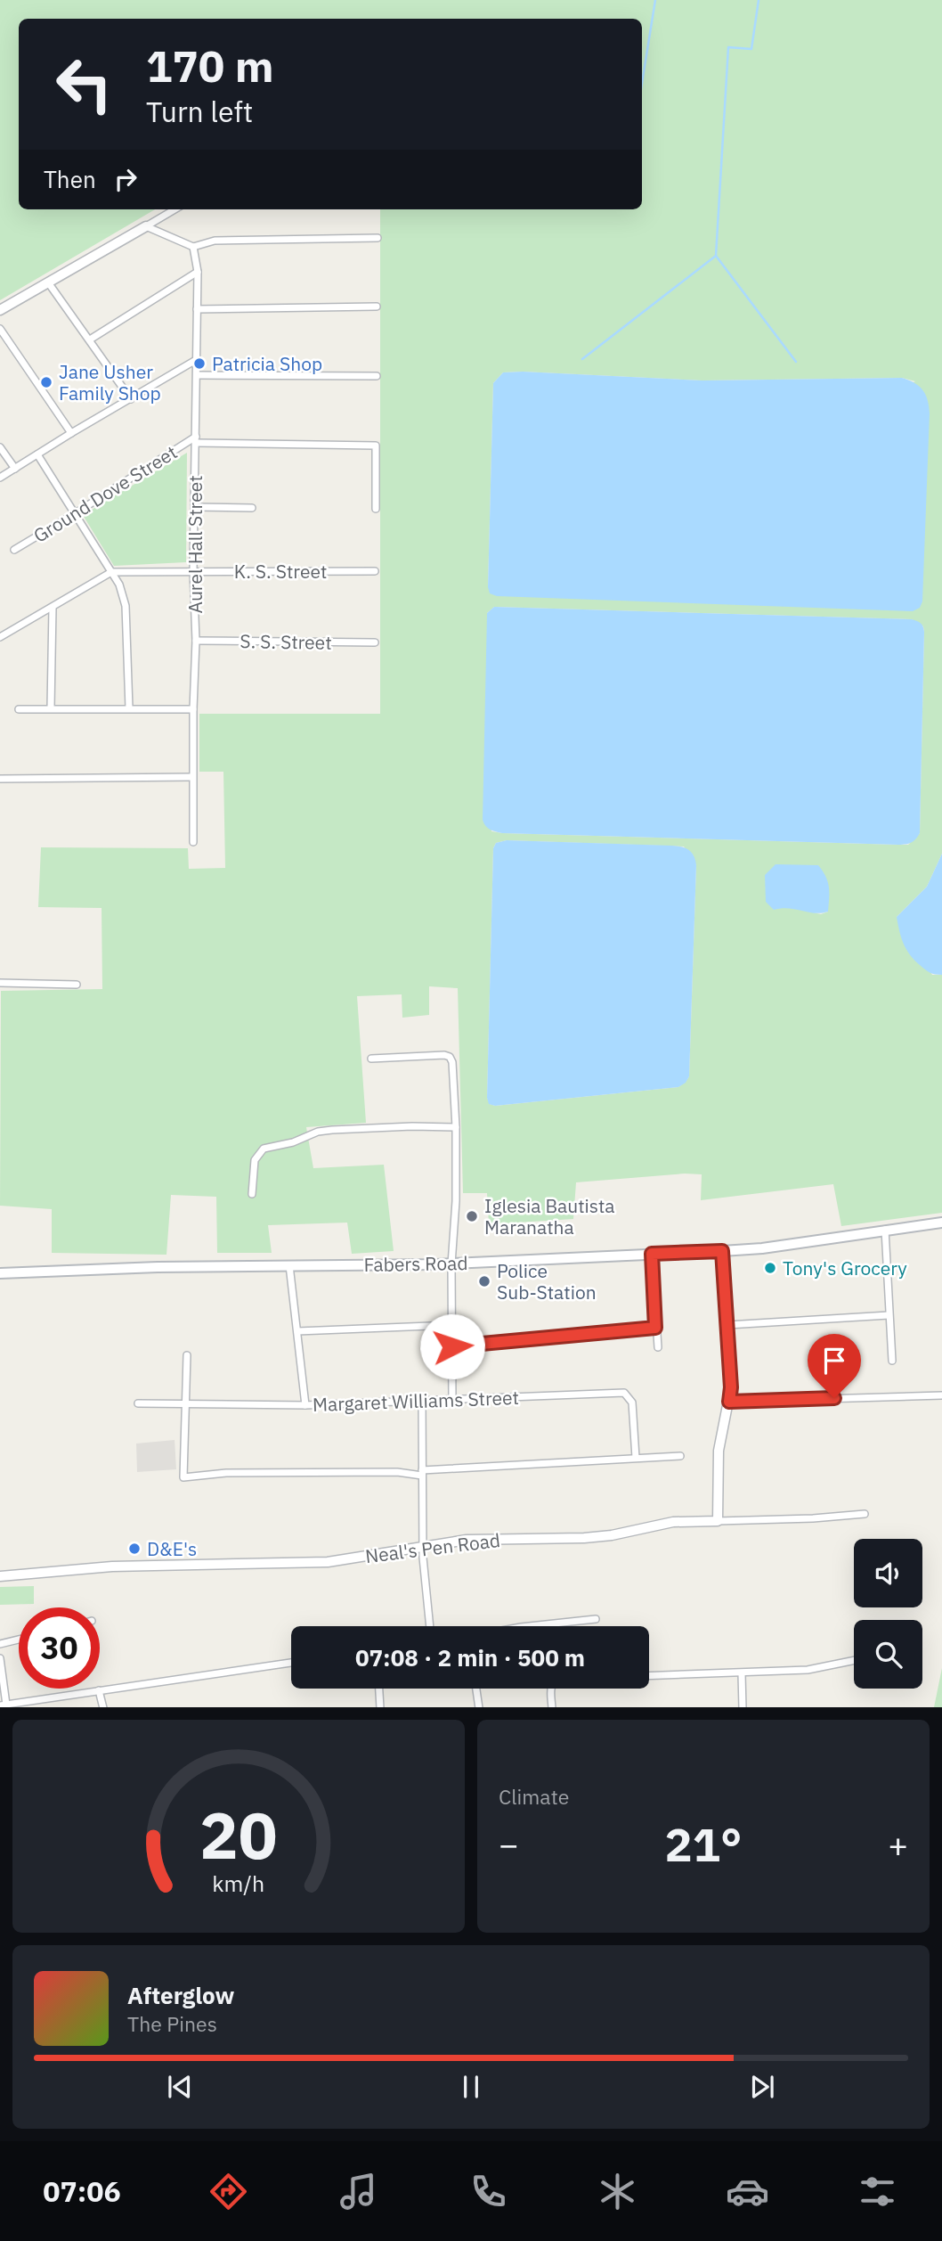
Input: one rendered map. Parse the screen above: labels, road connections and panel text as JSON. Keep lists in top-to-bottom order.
{
  "streets": {
    "main road": ["Fabers Road"],
    "street": [
      "Ground Dove Street",
      "Aurel Hall Street",
      "K. S. Street",
      "S. S. Street",
      "Margaret Williams Street",
      "Neal's Pen Road"
    ]
  },
  "crossings": [
    ["Ground Dove Street", "Aurel Hall Street"],
    ["Aurel Hall Street", "K. S. Street"],
    ["Aurel Hall Street", "S. S. Street"]
  ],
  "places": [
    "Patricia Shop",
    "Jane Usher Family Shop",
    "Iglesia Bautista Maranatha",
    "Tony's Grocery",
    "Police Sub-Station",
    "D&E's"
  ],
  "page": {
    "turn": ["170 m", "Turn left"],
    "then": "Then",
    "limit": "30",
    "trip": "07:08 · 2 min · 500 m",
    "tile": "Climate",
    "heat": ["−", "21°", "+"],
    "song": ["Afterglow", "The Pines"],
    "tabs": "07:06",
    "gauge": ["20", "km/h"]
  }
}
